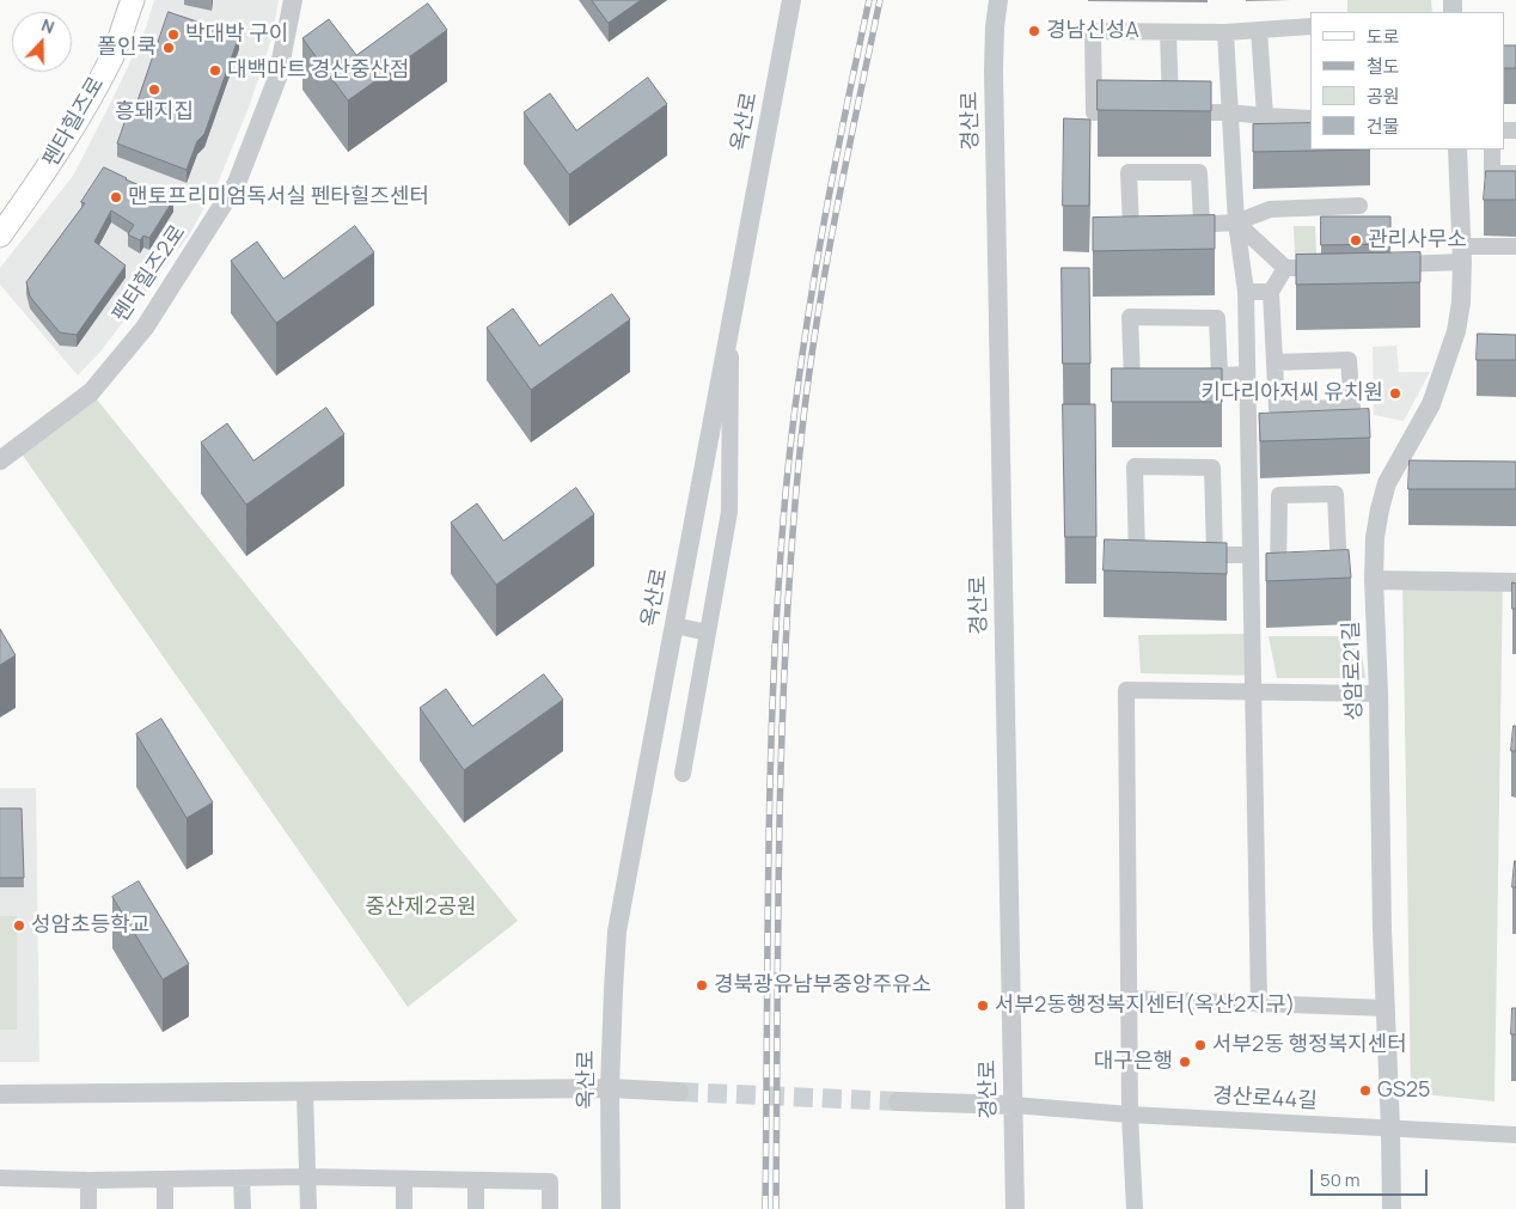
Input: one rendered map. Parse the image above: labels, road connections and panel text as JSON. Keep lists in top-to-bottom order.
{
  "streets": {
    "main road": ["펜타힐즈로"],
    "street": [
      "경산로",
      "옥산로",
      "펜타힐즈2로",
      "성암로21길",
      "경산로44길"
    ]
  },
  "crossings": [
    ["경산로", "경산로44길"],
    ["성암로21길", "경산로44길"]
  ],
  "parks": ["중산제2공원"],
  "places": [
    "경남신성A",
    "박대박 구이",
    "폴인쿡",
    "대백마트 경산중산점",
    "흥돼지집",
    "맨토프리미엄독서실 펜타힐즈센터",
    "관리사무소",
    "키다리아저씨 유치원",
    "성암초등학교",
    "경북광유남부중앙주유소",
    "서부2동행정복지센터(옥산2지구)",
    "서부2동 행정복지센터",
    "대구은행",
    "GS25"
  ],
  "legend": [
    "도로",
    "철도",
    "공원",
    "건물"
  ],
  "scale_bar": "50 m",
  "north": "top"
}
